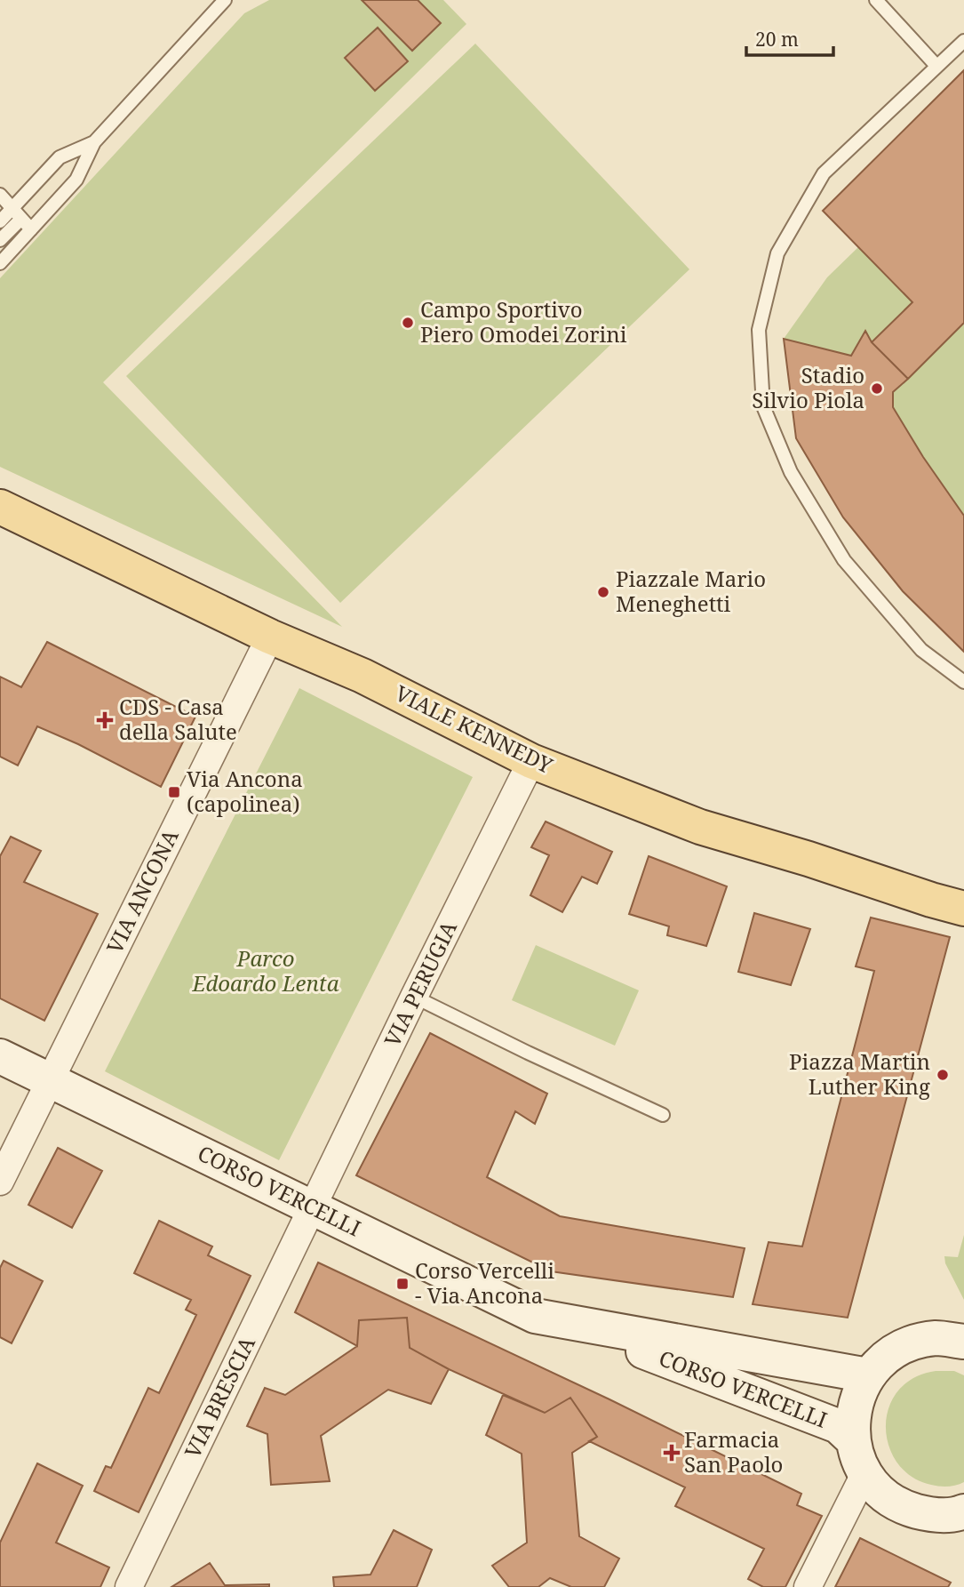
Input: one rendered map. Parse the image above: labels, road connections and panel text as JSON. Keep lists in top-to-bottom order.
{
  "streets": {
    "main road": ["VIALE KENNEDY", "CORSO VERCELLI"],
    "street": ["VIA ANCONA", "VIA PERUGIA", "VIA BRESCIA"]
  },
  "crossings": [
    ["VIALE KENNEDY", "VIA ANCONA"],
    ["VIALE KENNEDY", "VIA PERUGIA"],
    ["VIA ANCONA", "CORSO VERCELLI"],
    ["VIA PERUGIA", "CORSO VERCELLI"],
    ["VIA PERUGIA", "VIA BRESCIA"],
    ["CORSO VERCELLI", "VIA BRESCIA"]
  ],
  "parks": ["Parco Edoardo Lenta"],
  "places": {
    "other": [
      "Campo Sportivo Piero Omodei Zorini",
      "Stadio Silvio Piola",
      "Piazzale Mario Meneghetti",
      "Piazza Martin Luther King"
    ],
    "health": ["CDS - Casa della Salute", "Farmacia San Paolo"],
    "transit": ["Via Ancona (capolinea)", "Corso Vercelli - Via Ancona"]
  },
  "scale_bar": "20 m"
}
